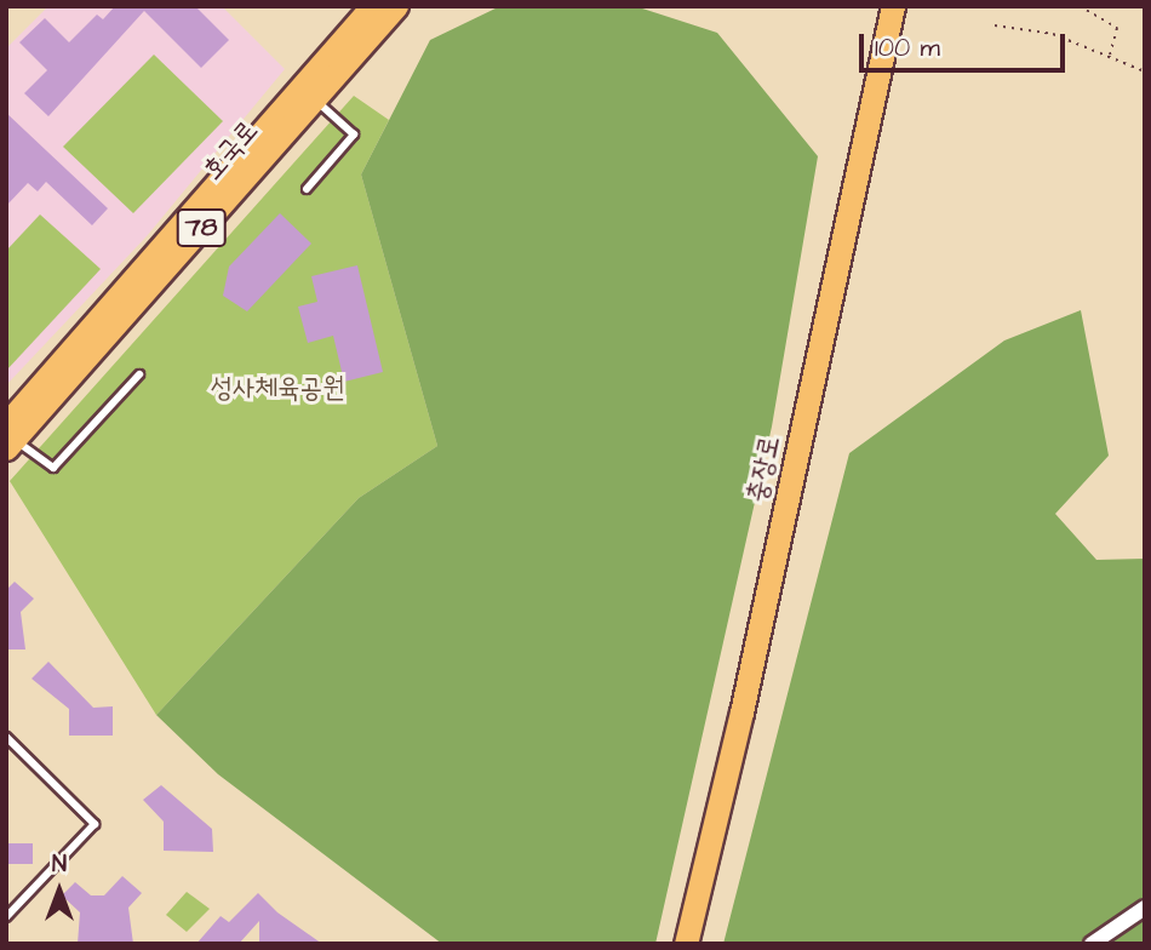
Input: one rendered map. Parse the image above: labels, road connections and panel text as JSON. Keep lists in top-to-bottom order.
{
  "streets": {
    "main road": ["호국로", "78", "충장로"]
  },
  "parks": ["성사체육공원"],
  "scale_bar": "100 m",
  "north": "top"
}
